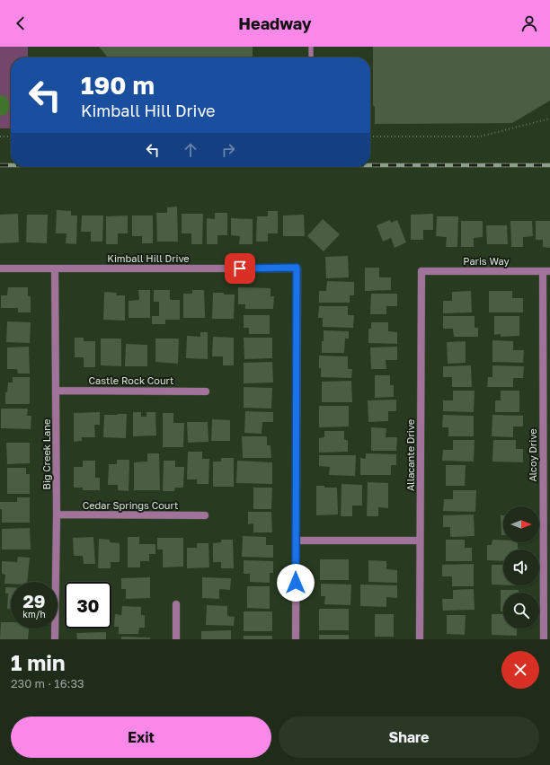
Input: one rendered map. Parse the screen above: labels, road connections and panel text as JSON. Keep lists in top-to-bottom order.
{
  "streets": {
    "street": [
      "Kimball Hill Drive",
      "Paris Way",
      "Castle Rock Court",
      "Big Creek Lane",
      "Allacante Drive",
      "Alcoy Drive",
      "Cedar Springs Court"
    ]
  },
  "crossings": [
    ["Kimball Hill Drive", "Big Creek Lane"],
    ["Paris Way", "Allacante Drive"],
    ["Paris Way", "Alcoy Drive"],
    ["Castle Rock Court", "Big Creek Lane"],
    ["Big Creek Lane", "Cedar Springs Court"]
  ],
  "north": "right",
  "page": {
    "header": "Headway",
    "turn": ["190 m", "Kimball Hill Drive"],
    "speed": "29 km/h",
    "limit": "30",
    "heading": ["1 min", "230 m · 16:33"],
    "buttons": ["Exit", "Share"]
  }
}
